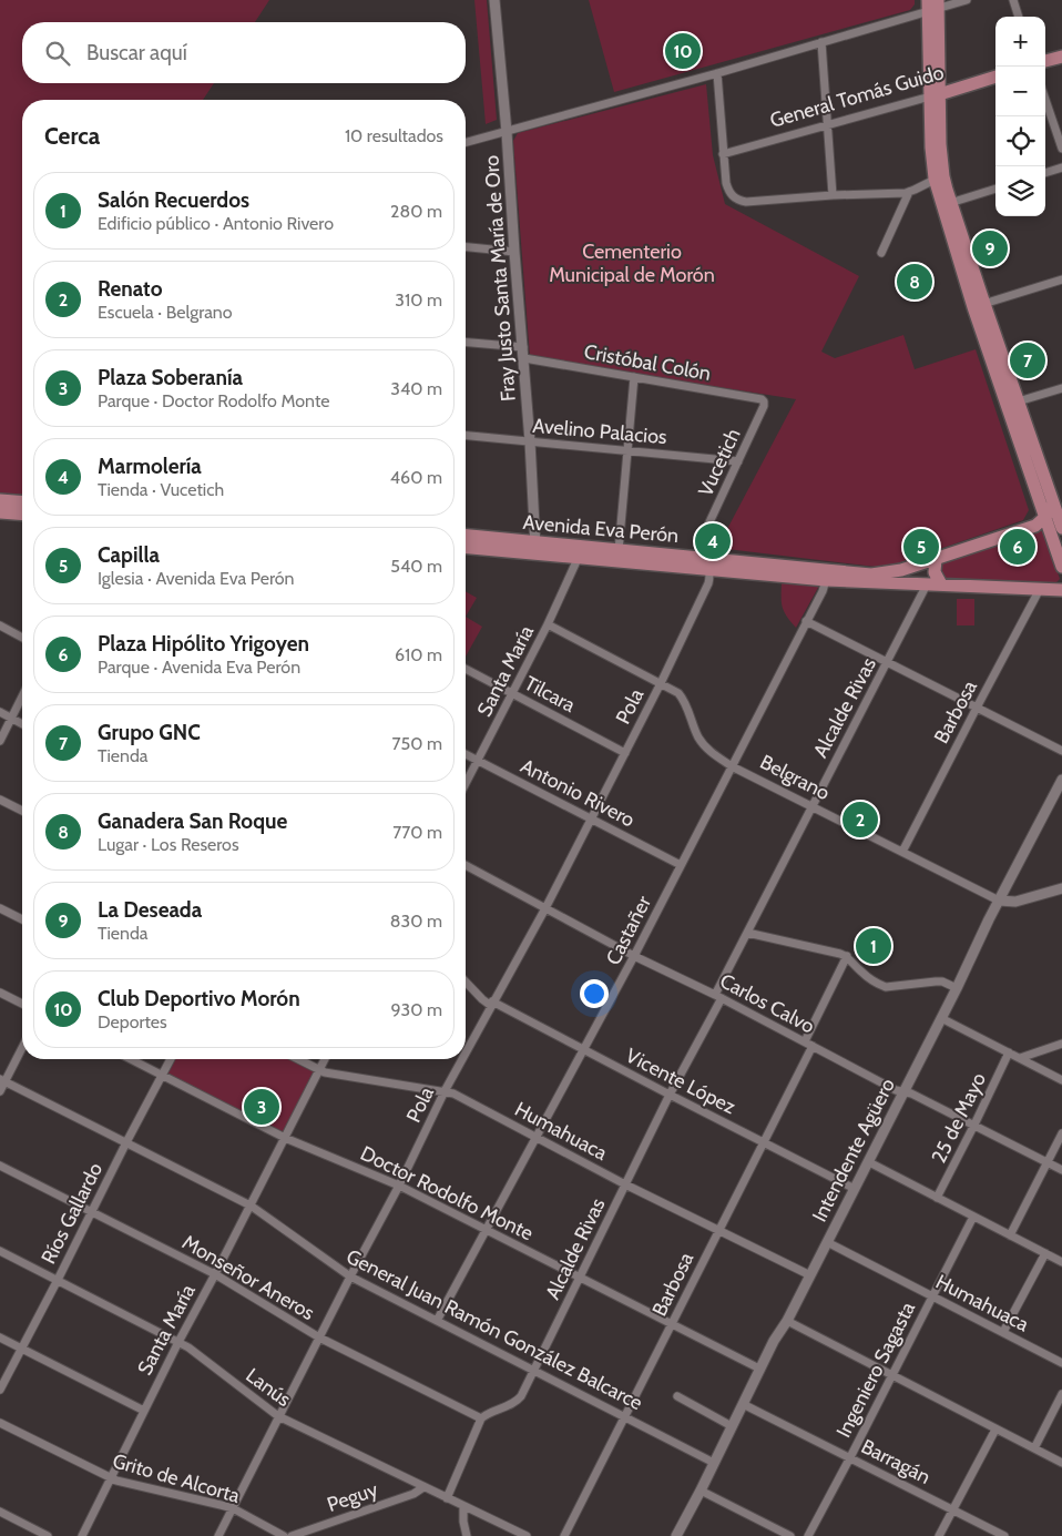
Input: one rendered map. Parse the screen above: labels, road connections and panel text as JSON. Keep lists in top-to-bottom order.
{
  "streets": {
    "main road": ["General Tomás Guido", "Avenida Eva Perón"],
    "street": [
      "Fray Justo Santa María de Oro",
      "Cristóbal Colón",
      "Avelino Palacios",
      "Vucetich",
      "Santa María",
      "Tilcara",
      "Pola",
      "Alcalde Rivas",
      "Barbosa",
      "Belgrano",
      "Antonio Rivero",
      "Castañer",
      "Carlos Calvo",
      "Vicente López",
      "25 de Mayo",
      "Humahuaca",
      "Intendente Agüero",
      "Doctor Rodolfo Monte",
      "Ríos Gallardo",
      "Monseñor Aneros",
      "General Juan Ramón González Balcarce",
      "Ingeniero Sagasta",
      "Lanús",
      "Barragán",
      "Grito de Alcorta",
      "Peguy"
    ]
  },
  "crossings": [
    ["Fray Justo Santa María de Oro", "Cristóbal Colón"],
    ["Fray Justo Santa María de Oro", "Avelino Palacios"],
    ["Fray Justo Santa María de Oro", "Avenida Eva Perón"],
    ["Cristóbal Colón", "Vucetich"],
    ["Avelino Palacios", "Vucetich"],
    ["Vucetich", "Avenida Eva Perón"],
    ["Vucetich", "Pola"],
    ["Avenida Eva Perón", "Santa María"],
    ["Avenida Eva Perón", "Pola"],
    ["Avenida Eva Perón", "Alcalde Rivas"],
    ["Avenida Eva Perón", "Barbosa"],
    ["Avenida Eva Perón", "Castañer"],
    ["Santa María", "Tilcara"],
    ["Santa María", "Belgrano"],
    ["Santa María", "Antonio Rivero"],
    ["Santa María", "Humahuaca"],
    ["Santa María", "Doctor Rodolfo Monte"],
    ["Santa María", "Monseñor Aneros"],
    ["Santa María", "General Juan Ramón González Balcarce"],
    ["Santa María", "Lanús"],
    ["Santa María", "Grito de Alcorta"],
    ["Tilcara", "Pola"],
    ["Pola", "Belgrano"],
    ["Pola", "Antonio Rivero"],
    ["Pola", "Carlos Calvo"],
    ["Pola", "Vicente López"],
    ["Pola", "Humahuaca"],
    ["Pola", "Doctor Rodolfo Monte"],
    ["Pola", "Monseñor Aneros"],
    ["Pola", "General Juan Ramón González Balcarce"],
    ["Pola", "Lanús"],
    ["Pola", "Grito de Alcorta"],
    ["Alcalde Rivas", "Belgrano"],
    ["Alcalde Rivas", "Carlos Calvo"],
    ["Alcalde Rivas", "Vicente López"],
    ["Alcalde Rivas", "Humahuaca"],
    ["Alcalde Rivas", "Doctor Rodolfo Monte"],
    ["Alcalde Rivas", "Monseñor Aneros"],
    ["Alcalde Rivas", "General Juan Ramón González Balcarce"],
    ["Barbosa", "Belgrano"],
    ["Barbosa", "Carlos Calvo"],
    ["Barbosa", "Vicente López"],
    ["Barbosa", "Humahuaca"],
    ["Barbosa", "Doctor Rodolfo Monte"],
    ["Barbosa", "General Juan Ramón González Balcarce"],
    ["Belgrano", "Castañer"],
    ["Belgrano", "Intendente Agüero"],
    ["Antonio Rivero", "Castañer"],
    ["Castañer", "Carlos Calvo"],
    ["Castañer", "Vicente López"],
    ["Castañer", "Humahuaca"],
    ["Castañer", "Doctor Rodolfo Monte"],
    ["Castañer", "General Juan Ramón González Balcarce"],
    ["Carlos Calvo", "25 de Mayo"],
    ["Carlos Calvo", "Intendente Agüero"],
    ["Vicente López", "Intendente Agüero"],
    ["Humahuaca", "Intendente Agüero"],
    ["Humahuaca", "Ingeniero Sagasta"],
    ["Intendente Agüero", "Doctor Rodolfo Monte"],
    ["Intendente Agüero", "General Juan Ramón González Balcarce"],
    ["Intendente Agüero", "Barragán"],
    ["Doctor Rodolfo Monte", "Ríos Gallardo"],
    ["Ríos Gallardo", "Monseñor Aneros"],
    ["Ríos Gallardo", "General Juan Ramón González Balcarce"],
    ["Ríos Gallardo", "Lanús"],
    ["Ingeniero Sagasta", "Barragán"],
    ["Lanús", "Peguy"]
  ],
  "parks": ["Cementerio Municipal de Morón"],
  "page": {
    "map_buttons": ["+", "−"],
    "search": "Buscar aquí",
    "pins": [
      "10",
      "9",
      "8",
      "7",
      "4",
      "5",
      "6",
      "2",
      "1",
      "3"
    ],
    "heading": ["Cerca", "10 resultados"],
    "list": [
      {
        "mark": "1",
        "name": "Salón Recuerdos",
        "note": "Edificio público · Antonio Rivero",
        "value": "280 m"
      },
      {
        "mark": "2",
        "name": "Renato",
        "note": "Escuela · Belgrano",
        "value": "310 m"
      },
      {
        "mark": "3",
        "name": "Plaza Soberanía",
        "note": "Parque · Doctor Rodolfo Monte",
        "value": "340 m"
      },
      {
        "mark": "4",
        "name": "Marmolería",
        "note": "Tienda · Vucetich",
        "value": "460 m"
      },
      {
        "mark": "5",
        "name": "Capilla",
        "note": "Iglesia · Avenida Eva Perón",
        "value": "540 m"
      },
      {
        "mark": "6",
        "name": "Plaza Hipólito Yrigoyen",
        "note": "Parque · Avenida Eva Perón",
        "value": "610 m"
      },
      {
        "mark": "7",
        "name": "Grupo GNC",
        "note": "Tienda",
        "value": "750 m"
      },
      {
        "mark": "8",
        "name": "Ganadera San Roque",
        "note": "Lugar · Los Reseros",
        "value": "770 m"
      },
      {
        "mark": "9",
        "name": "La Deseada",
        "note": "Tienda",
        "value": "830 m"
      },
      {
        "mark": "10",
        "name": "Club Deportivo Morón",
        "note": "Deportes",
        "value": "930 m"
      }
    ]
  }
}
